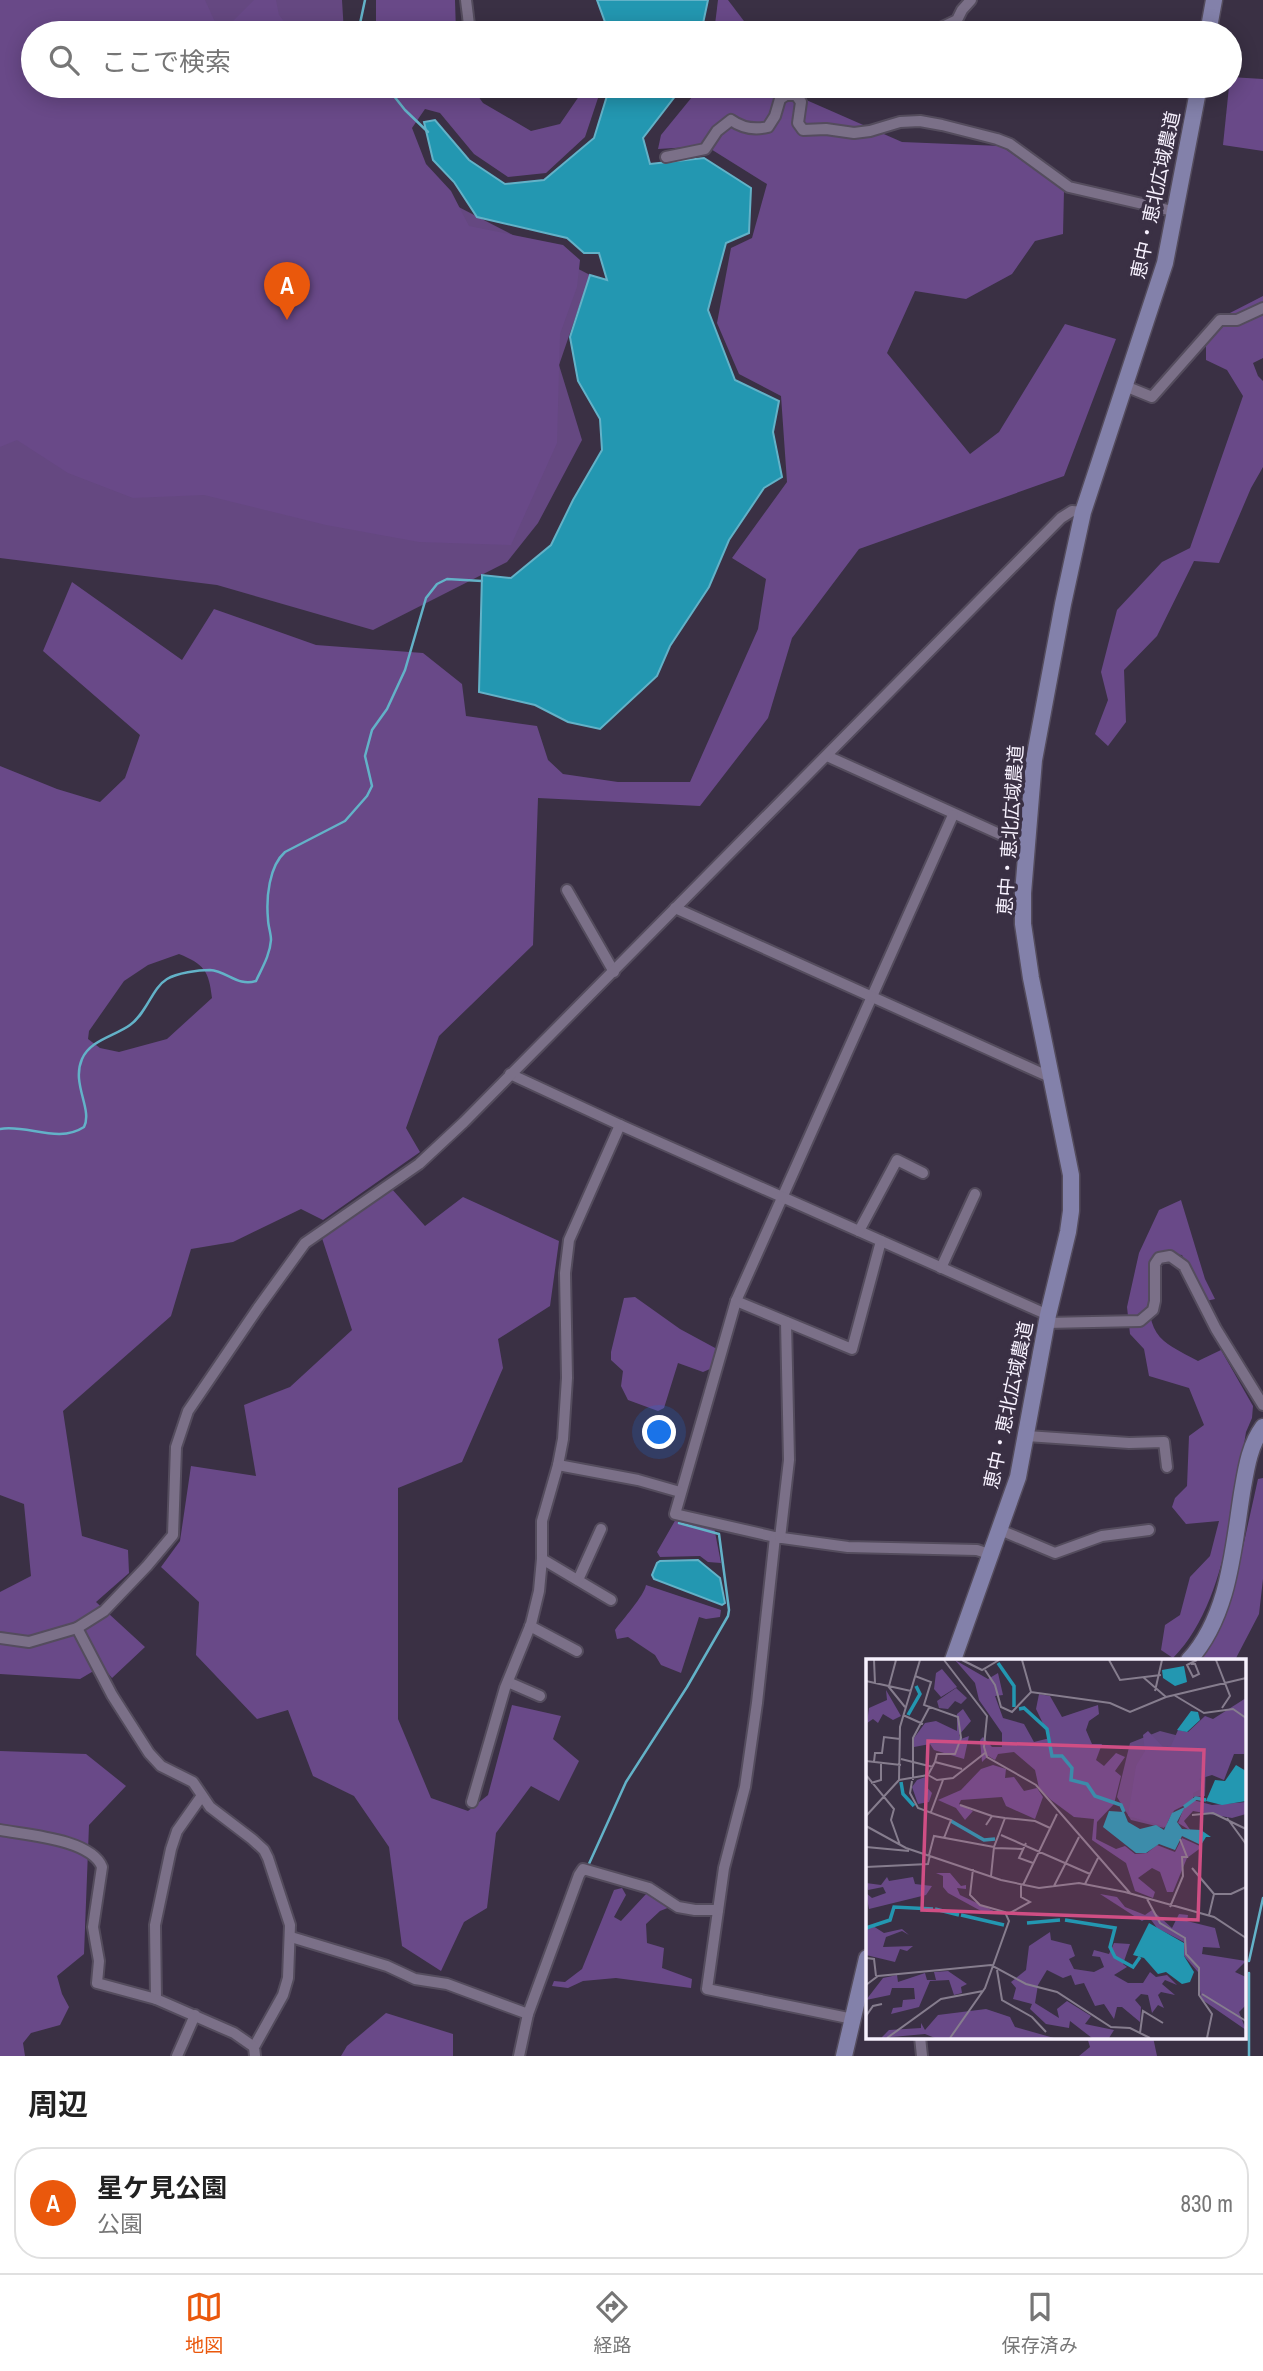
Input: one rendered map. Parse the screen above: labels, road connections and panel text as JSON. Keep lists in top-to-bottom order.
{
  "streets": {
    "street": ["恵中・恵北広域農道"]
  },
  "page": {
    "search": "ここで検索",
    "pins": "A",
    "heading": "周辺",
    "list": [
      {
        "mark": "A",
        "name": "星ケ見公園",
        "note": "公園",
        "value": "830 m"
      }
    ],
    "nav": ["地図", "経路", "保存済み"]
  }
}
